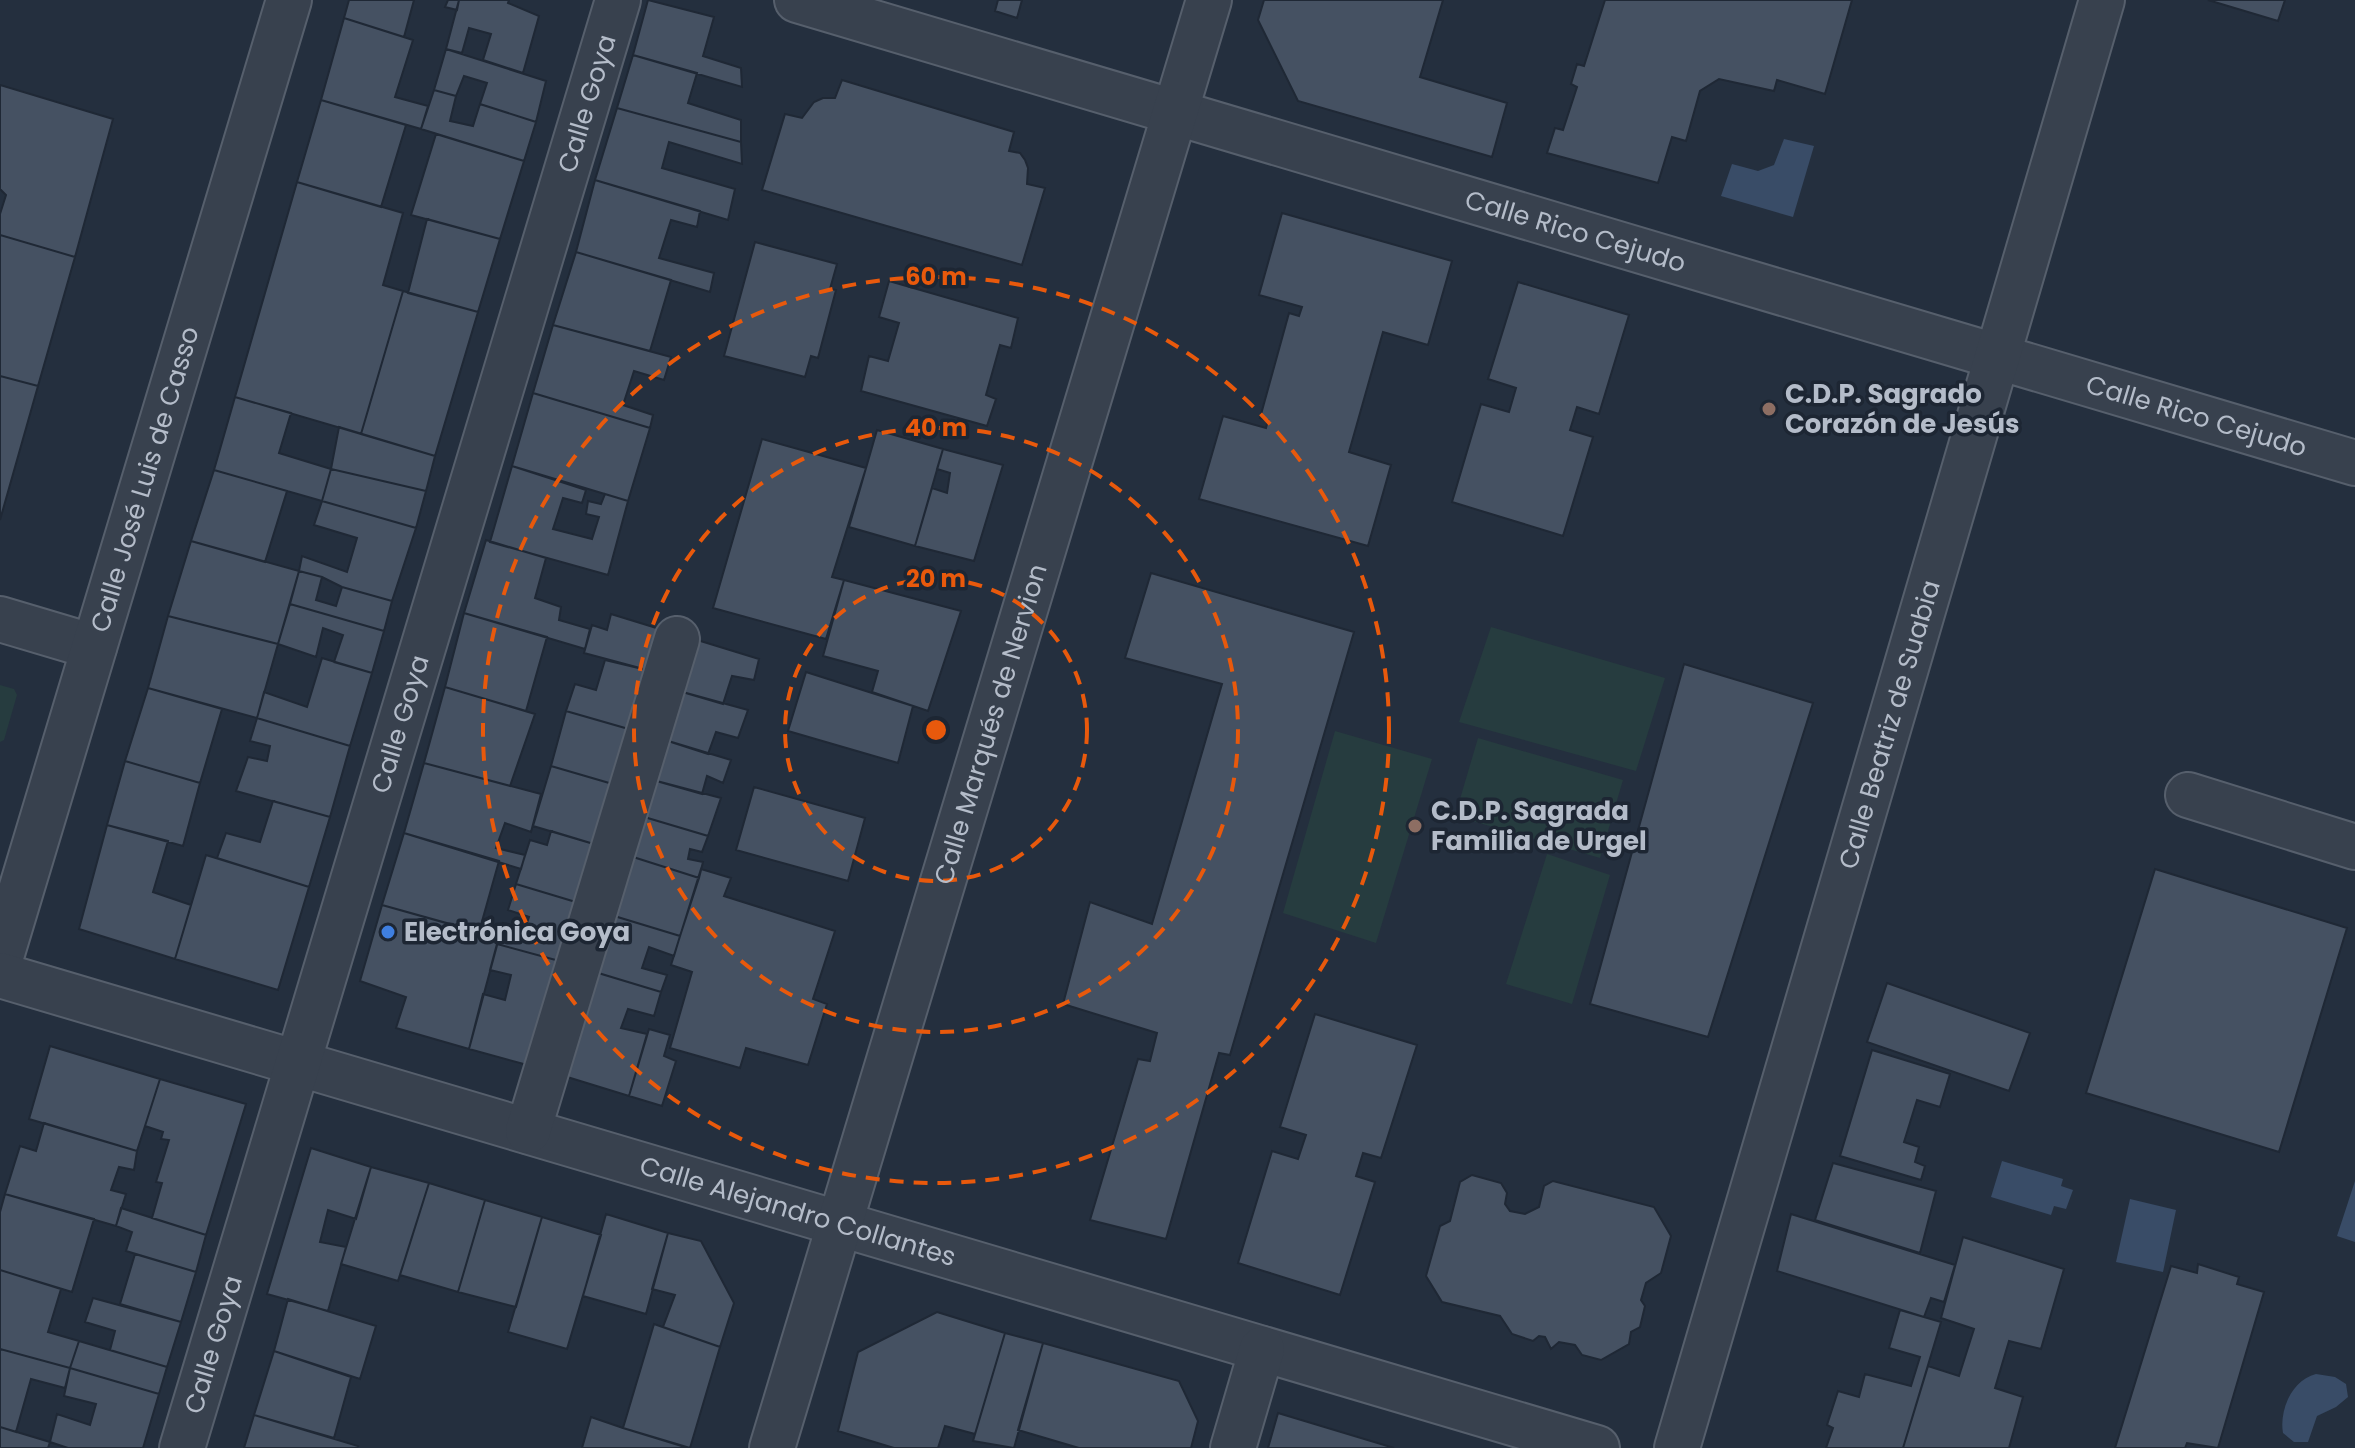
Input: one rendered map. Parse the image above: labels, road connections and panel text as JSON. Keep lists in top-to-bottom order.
{
  "streets": {
    "street": [
      "Calle Goya",
      "Calle Rico Cejudo",
      "Calle José Luis de Casso",
      "Calle Marqués de Nervion",
      "Calle Beatriz de Suabia",
      "Calle Alejandro Collantes"
    ]
  },
  "crossings": [
    ["Calle Goya", "Calle Alejandro Collantes"],
    ["Calle Rico Cejudo", "Calle Marqués de Nervion"],
    ["Calle Rico Cejudo", "Calle Beatriz de Suabia"],
    ["Calle Marqués de Nervion", "Calle Alejandro Collantes"]
  ],
  "places": ["C.D.P. Sagrado Corazón de Jesús", "C.D.P. Sagrada Familia de Urgel", "Electrónica Goya"],
  "rings": ["60 m", "40 m", "20 m"]
}
